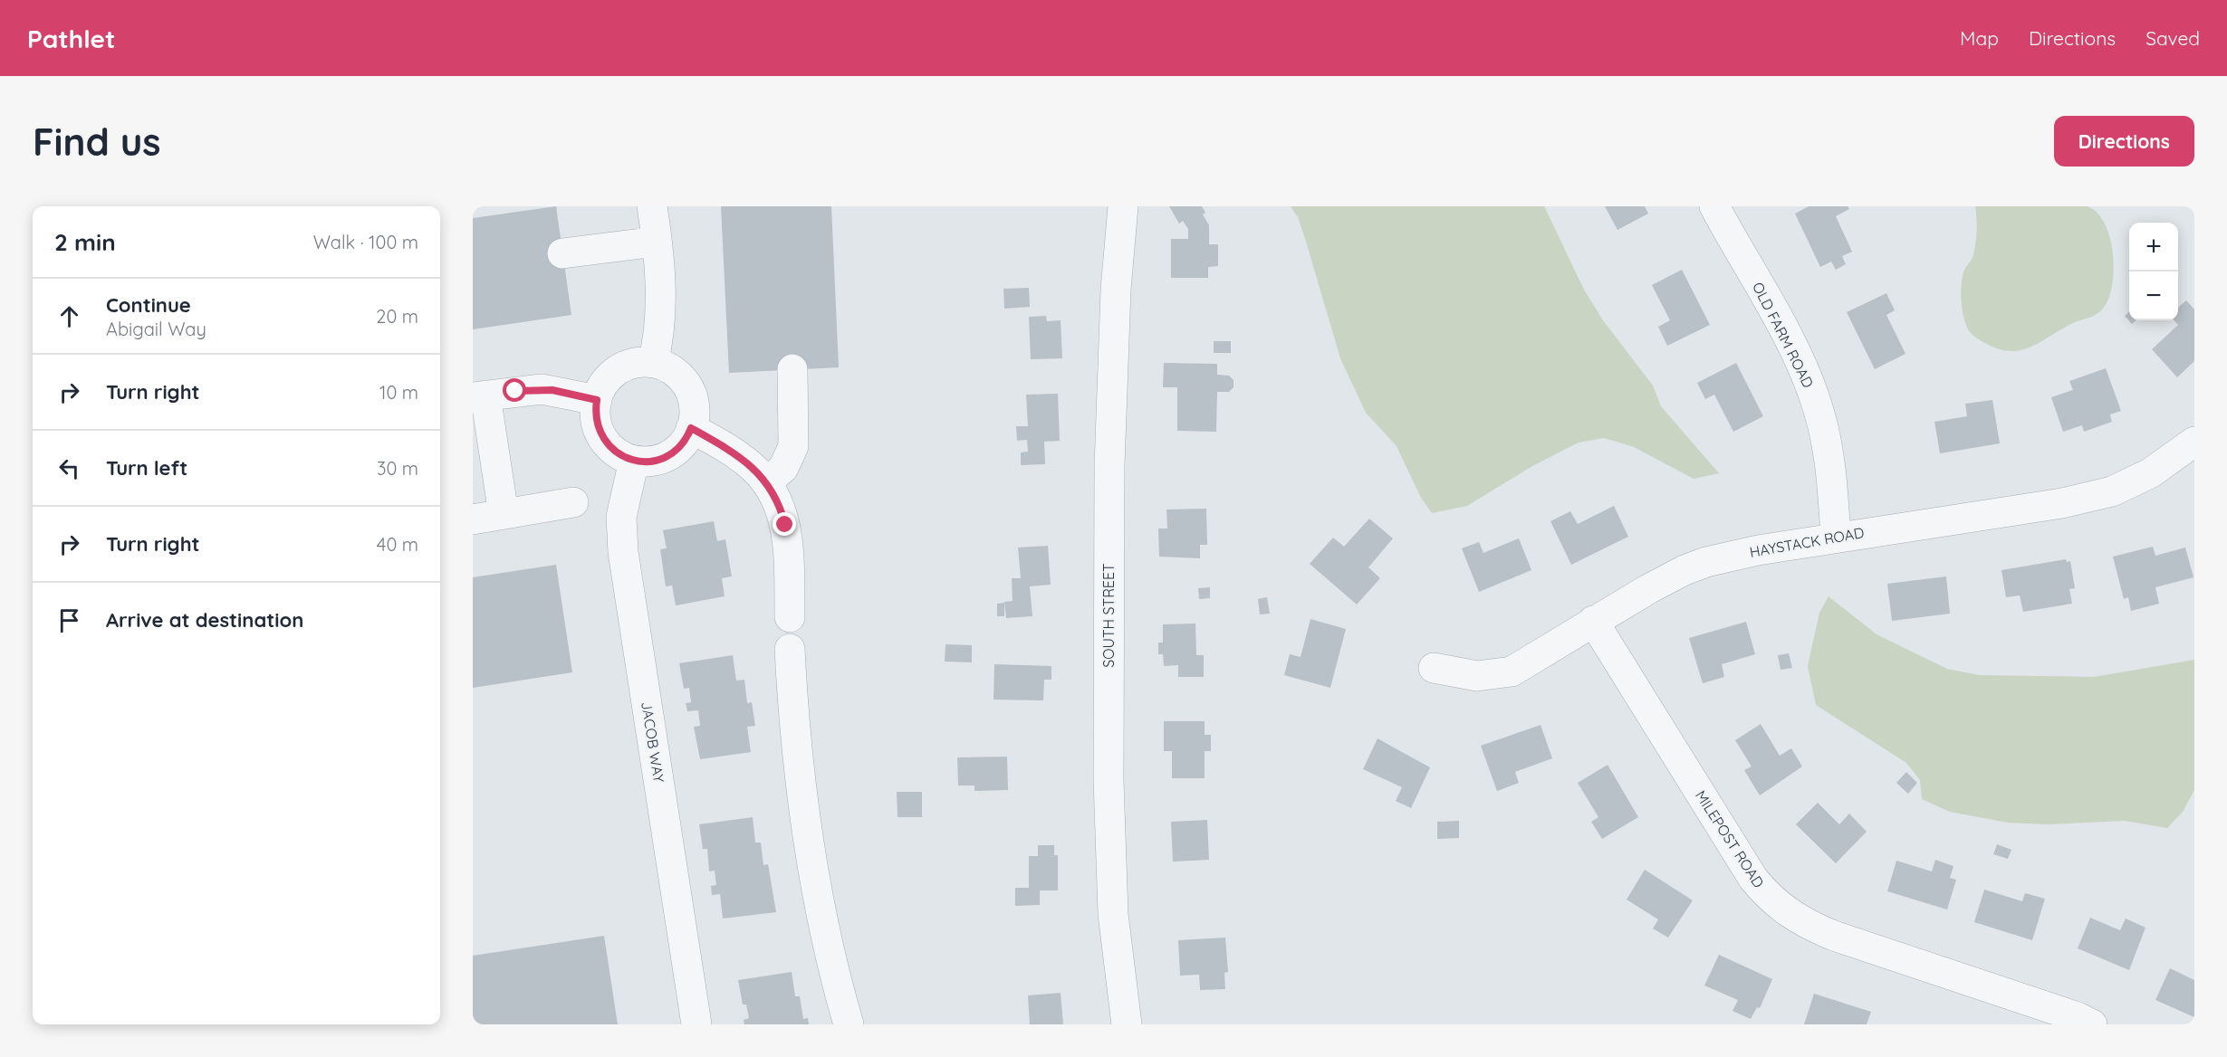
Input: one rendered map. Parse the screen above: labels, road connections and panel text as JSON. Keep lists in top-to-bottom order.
{
  "streets": {
    "street": [
      "OLD FARM ROAD",
      "HAYSTACK ROAD",
      "SOUTH STREET",
      "JACOB WAY",
      "MILEPOST ROAD"
    ]
  },
  "crossings": [
    ["OLD FARM ROAD", "HAYSTACK ROAD"],
    ["HAYSTACK ROAD", "MILEPOST ROAD"]
  ],
  "page": {
    "header": "Pathlet",
    "nav": ["Map", "Directions", "Saved"],
    "buttons": "Directions",
    "title": "Find us",
    "heading": ["2 min", "Walk · 100 m"],
    "map_buttons": ["+", "−"],
    "list": [
      ["Continue", "Abigail Way", "20 m"],
      ["Turn right", "10 m"],
      ["Turn left", "30 m"],
      ["Turn right", "40 m"],
      "Arrive at destination"
    ]
  }
}
